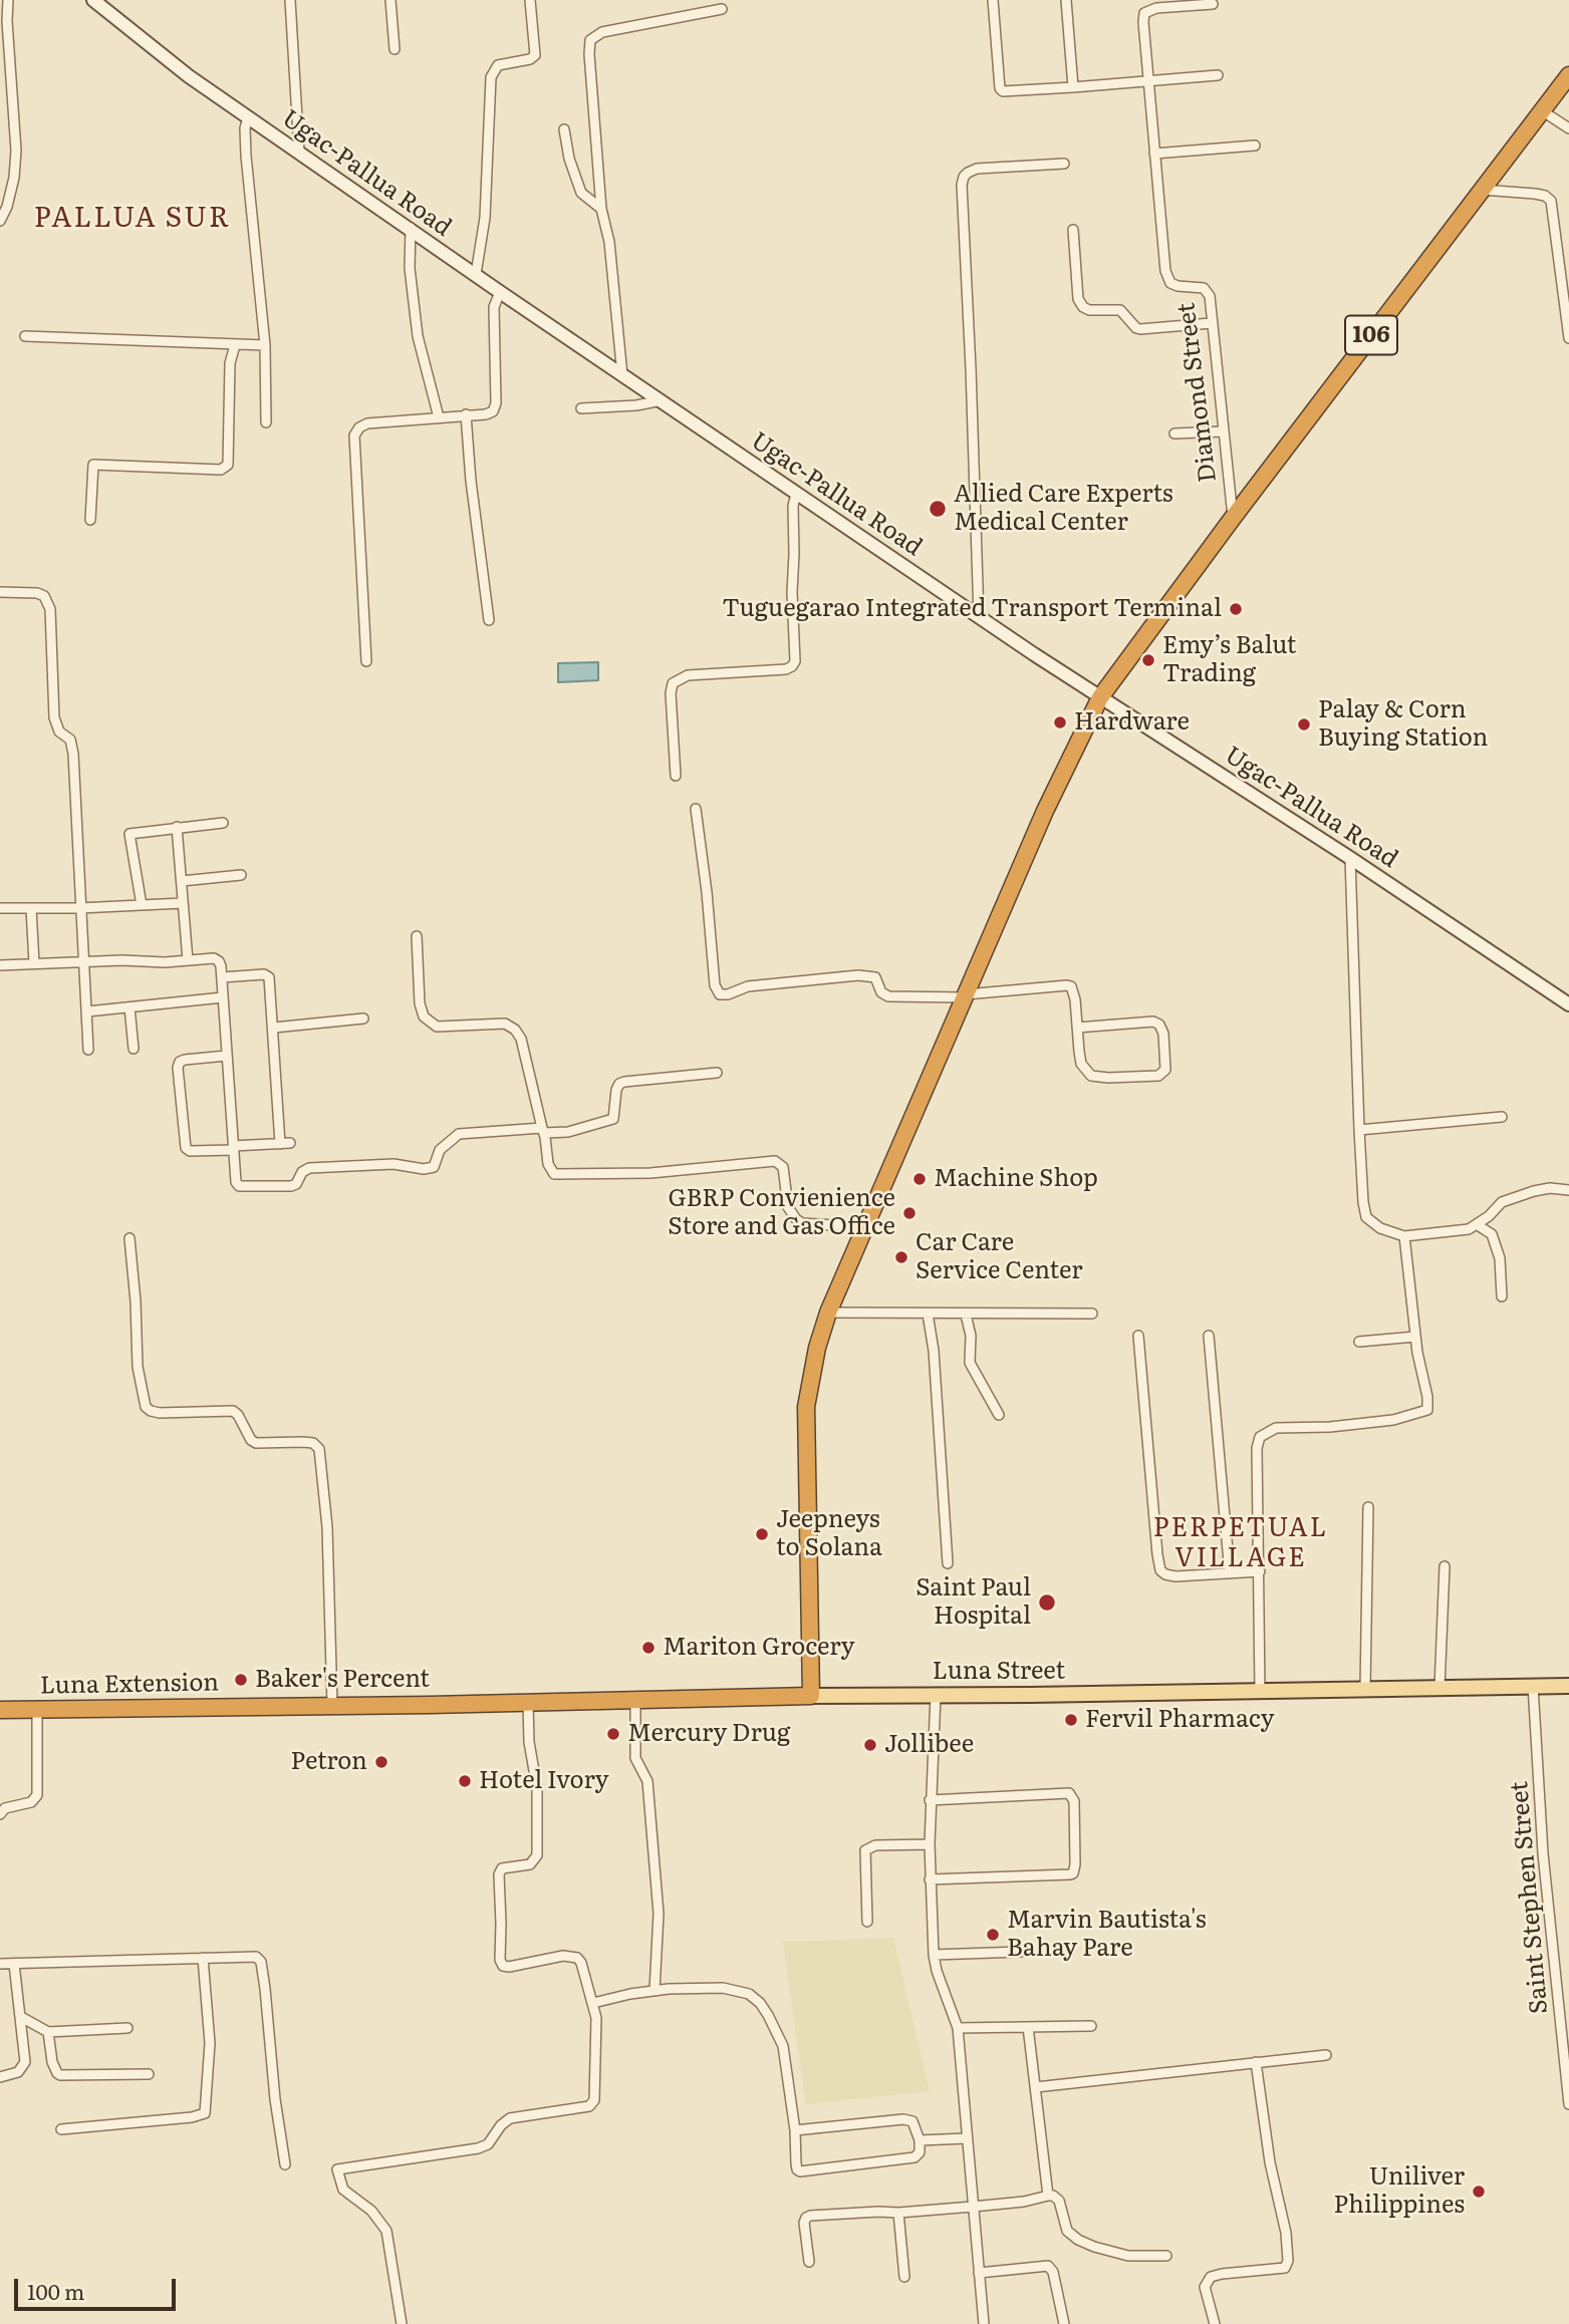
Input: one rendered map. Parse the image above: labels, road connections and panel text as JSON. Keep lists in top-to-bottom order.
{
  "streets": {
    "highway": ["106", "Luna Street", "Luna Extension"],
    "street": ["Ugac-Pallua Road", "Diamond Street", "Saint Stephen Street"]
  },
  "crossings": [
    ["Ugac-Pallua Road", "106"],
    ["106", "Diamond Street"],
    ["106", "Luna Street"],
    ["Luna Street", "Luna Extension"],
    ["Luna Street", "Saint Stephen Street"]
  ],
  "districts": ["PALLUA SUR", "PERPETUAL VILLAGE"],
  "places": [
    "Allied Care Experts Medical Center",
    "Tuguegarao Integrated Transport Terminal",
    "Emy’s Balut Trading",
    "Hardware",
    "Palay & Corn Buying Station",
    "Machine Shop",
    "GBRP Convienience Store and Gas Office",
    "Car Care Service Center",
    "Jeepneys to Solana",
    "Saint Paul Hospital",
    "Mariton Grocery",
    "Baker's Percent",
    "Fervil Pharmacy",
    "Mercury Drug",
    "Jollibee",
    "Petron",
    "Hotel Ivory",
    "Marvin Bautista's Bahay Pare",
    "Uniliver Philippines"
  ],
  "scale_bar": "100 m"
}
